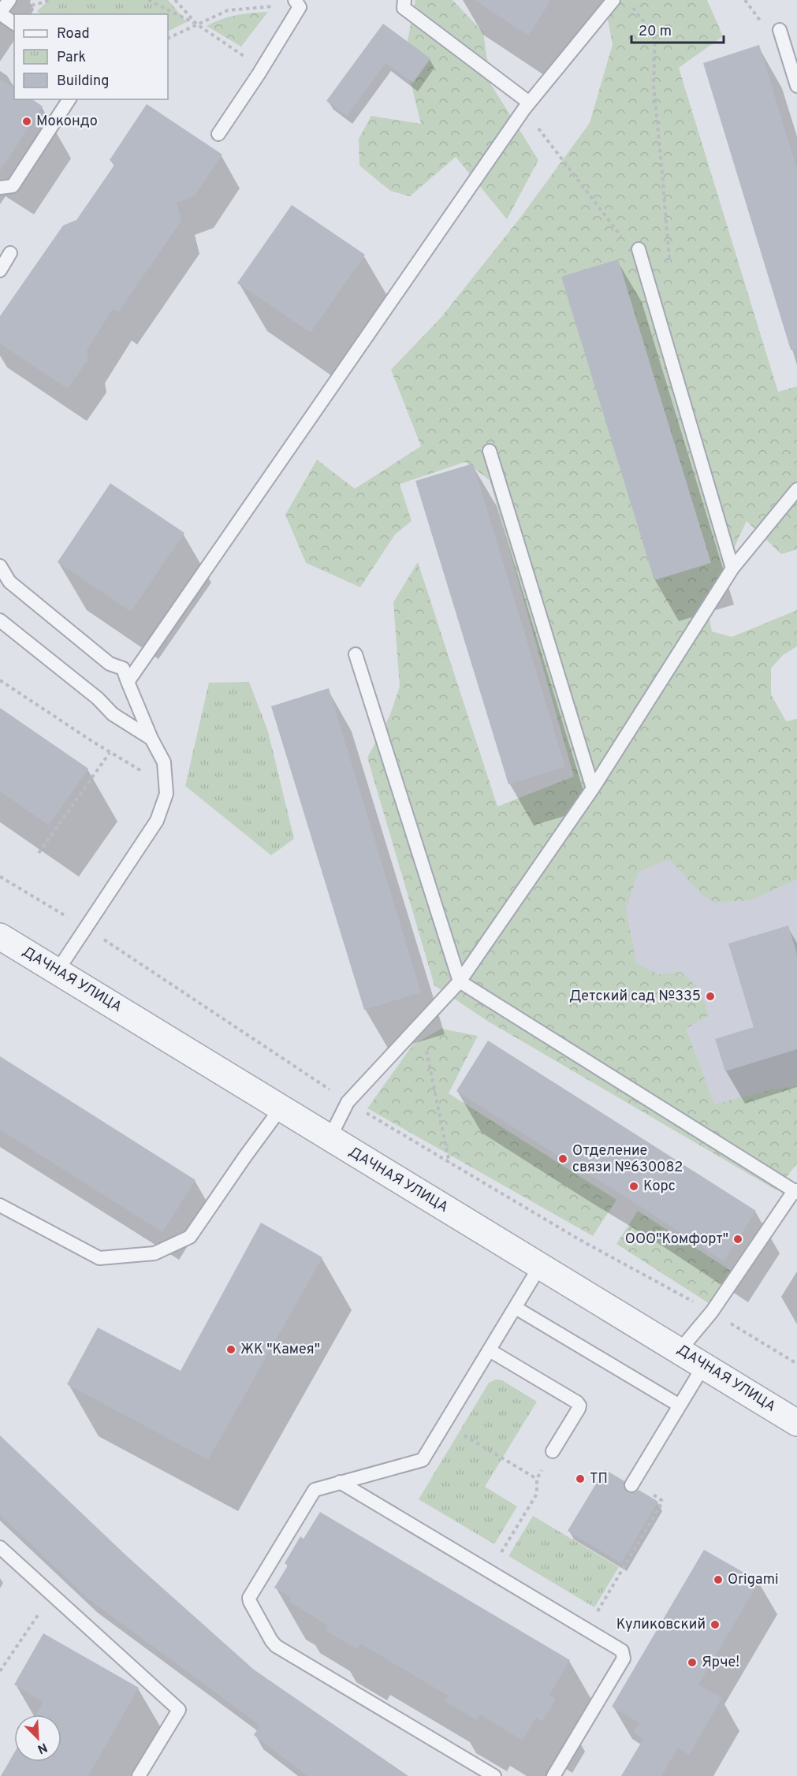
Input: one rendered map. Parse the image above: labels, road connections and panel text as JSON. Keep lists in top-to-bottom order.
{
  "streets": {
    "street": ["ДАЧНАЯ УЛИЦА"]
  },
  "places": [
    "Мокондо",
    "Детский сад №335",
    "Отделение связи №630082",
    "Корс",
    "ООО\"Комфорт\"",
    "ЖК \"Камея\"",
    "ТП",
    "Origami",
    "Куликовский",
    "Ярче!"
  ],
  "legend": ["Road", "Park", "Building"],
  "scale_bar": "20 m",
  "north": "bottom right"
}
